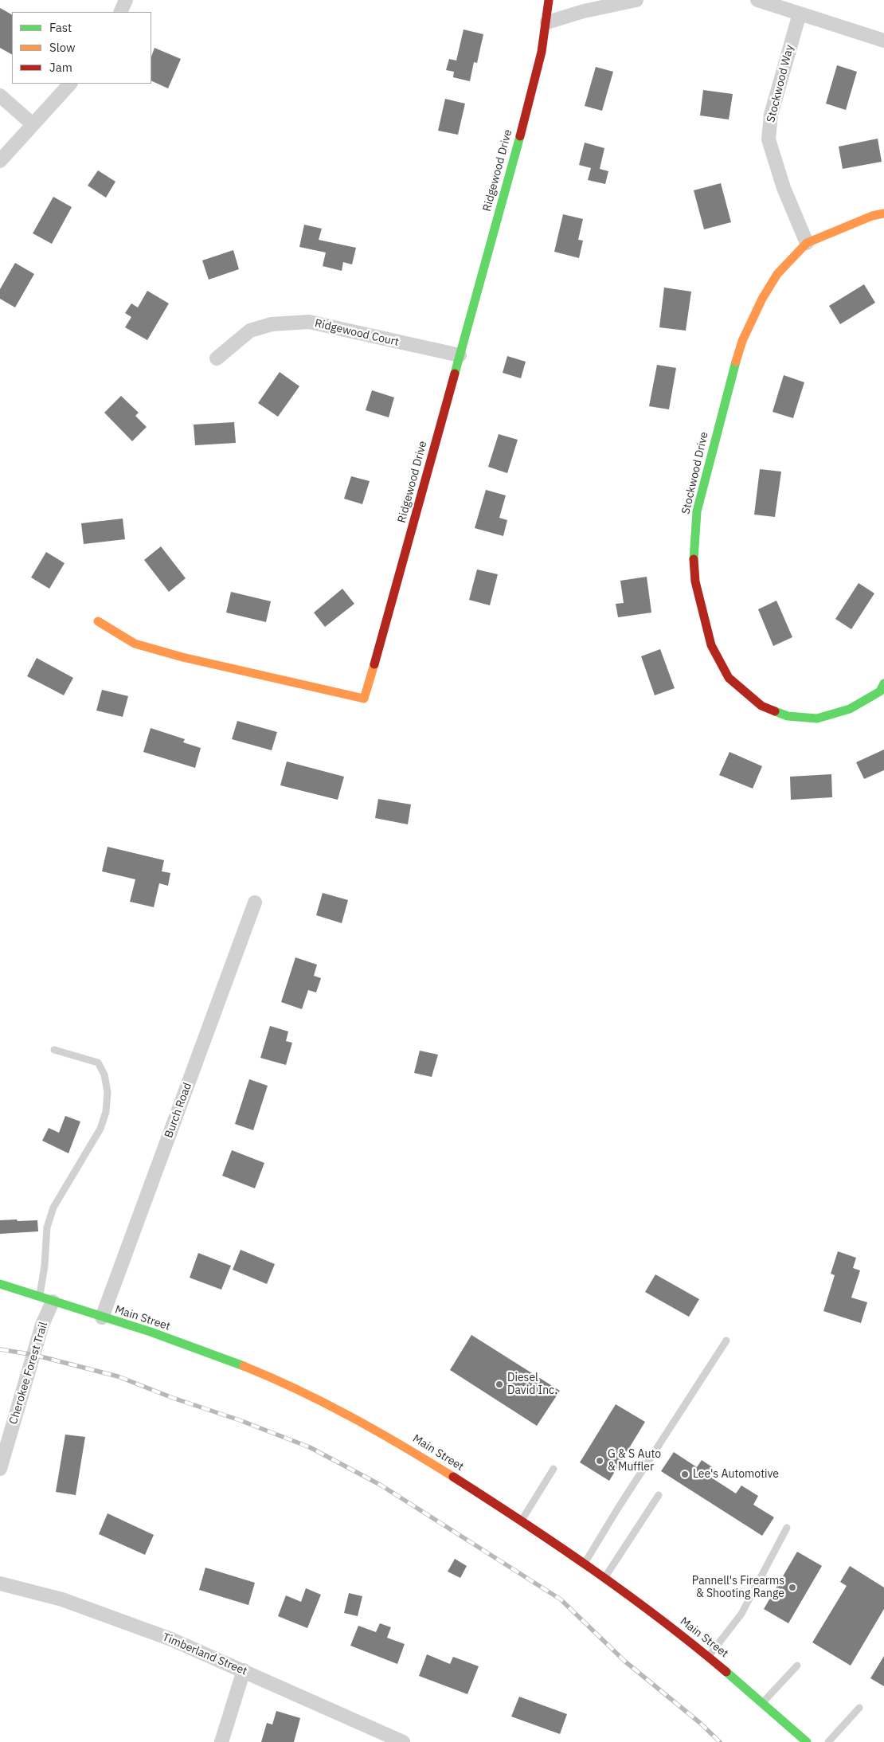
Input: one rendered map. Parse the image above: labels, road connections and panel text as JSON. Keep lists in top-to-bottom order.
{
  "streets": {
    "street": [
      "Stockwood Way",
      "Ridgewood Drive",
      "Ridgewood Court",
      "Stockwood Drive",
      "Burch Road",
      "Main Street",
      "Cherokee Forest Trail",
      "Timberland Street"
    ]
  },
  "crossings": [
    ["Stockwood Way", "Stockwood Drive"],
    ["Ridgewood Drive", "Ridgewood Court"],
    ["Burch Road", "Main Street"],
    ["Main Street", "Cherokee Forest Trail"]
  ],
  "places": [
    "Diesel David Inc.",
    "G & S Auto & Muffler",
    "Lee's Automotive",
    "Pannell's Firearms & Shooting Range"
  ],
  "legend": ["Fast", "Slow", "Jam"]
}
